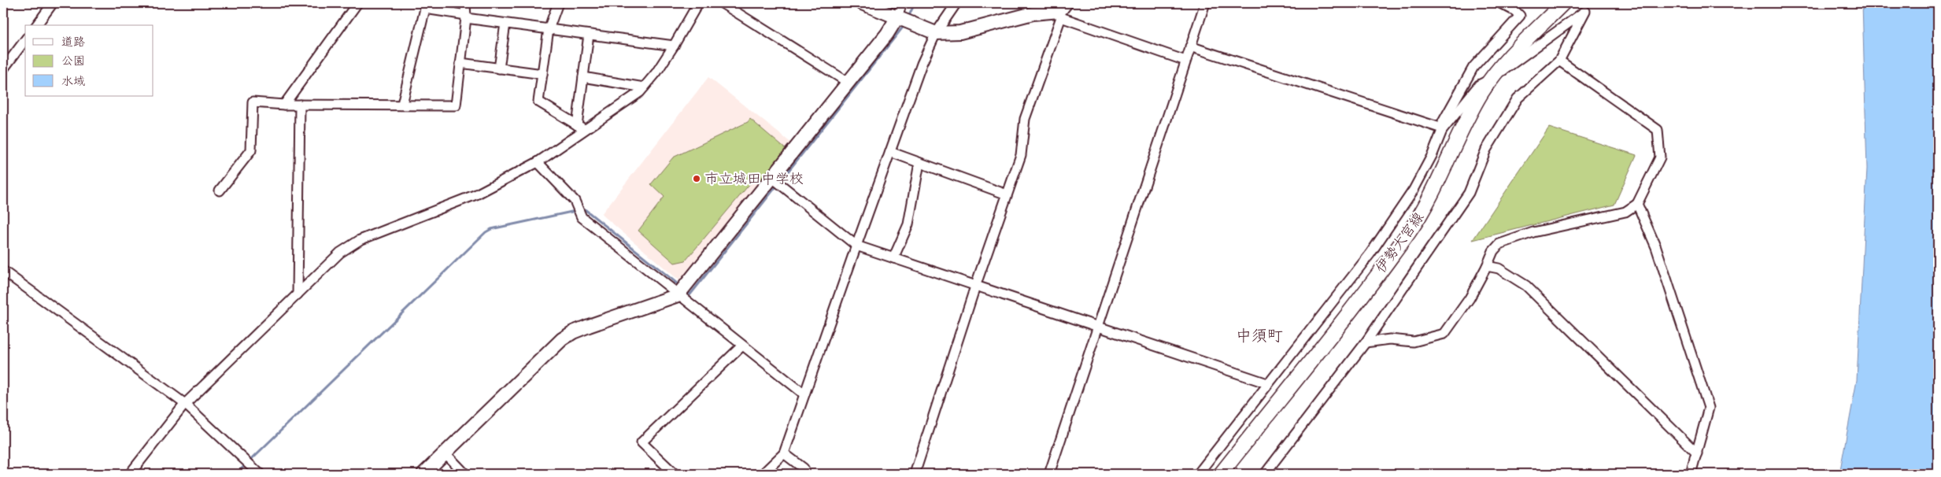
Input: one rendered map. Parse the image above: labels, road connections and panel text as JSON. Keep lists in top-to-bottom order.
{
  "streets": {
    "main road": ["伊勢大宮線"]
  },
  "districts": ["中須町"],
  "places": ["市立城田中学校"],
  "legend": ["道路", "公園", "水域"]
}
